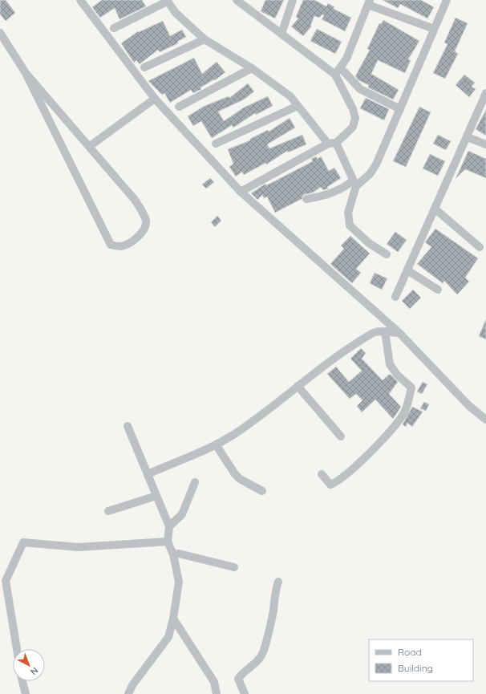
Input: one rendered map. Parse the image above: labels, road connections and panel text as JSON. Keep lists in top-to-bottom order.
{
  "legend": ["Road", "Building"],
  "north": "bottom right"
}
